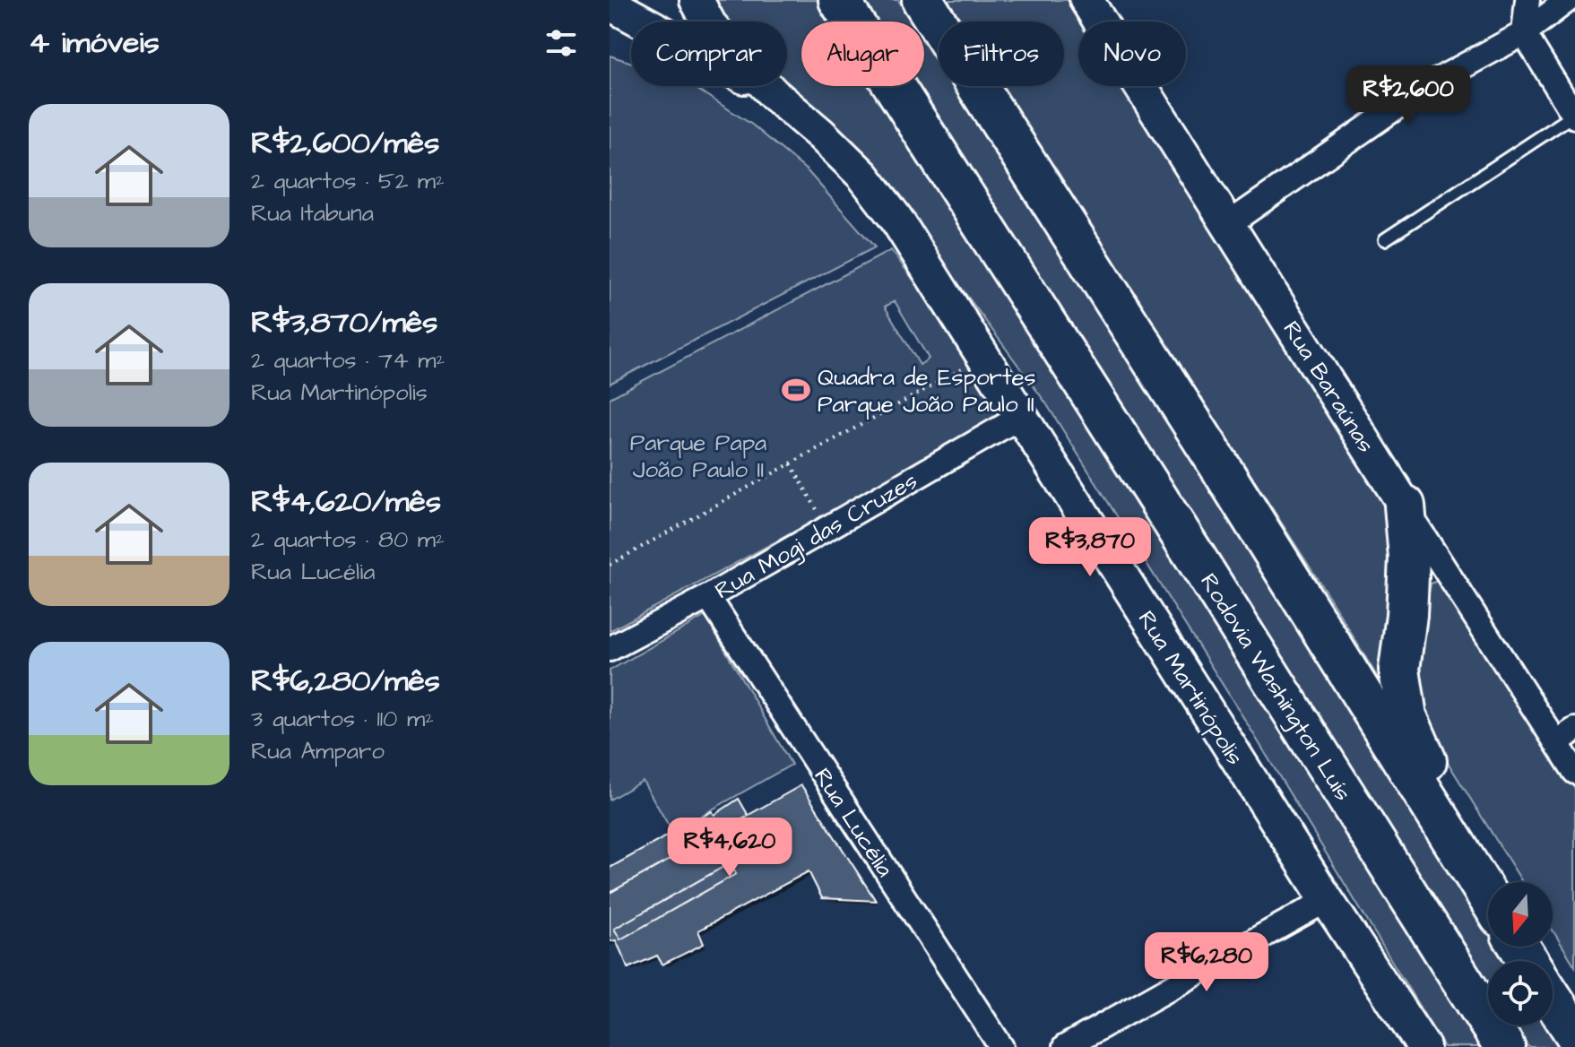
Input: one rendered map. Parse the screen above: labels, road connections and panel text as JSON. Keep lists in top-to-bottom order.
{
  "streets": {
    "highway": ["Rodovia Washington Luís"],
    "main road": ["Rua Baraúnas", "Rua Martinópolis"],
    "street": ["Rua Mogi das Cruzes", "Rua Lucélia"]
  },
  "crossings": [
    ["Rua Mogi das Cruzes", "Rua Martinópolis"],
    ["Rua Mogi das Cruzes", "Rua Lucélia"]
  ],
  "parks": ["Parque Papa João Paulo II"],
  "places": {
    "sports": ["Quadra de Esportes Parque João Paulo II"]
  },
  "north": "bottom",
  "page": {
    "heading": "4 imóveis",
    "chip": [
      "Comprar",
      "Alugar",
      "Filtros",
      "Novo"
    ],
    "price": [
      "R$2,600",
      "R$3,870",
      "R$4,620",
      "R$6,280"
    ],
    "list": [
      {
        "name": "R$2,600/mês",
        "note": "2 quartos · 52 m² · Rua Itabuna"
      },
      {
        "name": "R$3,870/mês",
        "note": "2 quartos · 74 m² · Rua Martinópolis"
      },
      {
        "name": "R$4,620/mês",
        "note": "2 quartos · 80 m² · Rua Lucélia"
      },
      {
        "name": "R$6,280/mês",
        "note": "3 quartos · 110 m² · Rua Amparo"
      }
    ]
  }
}
